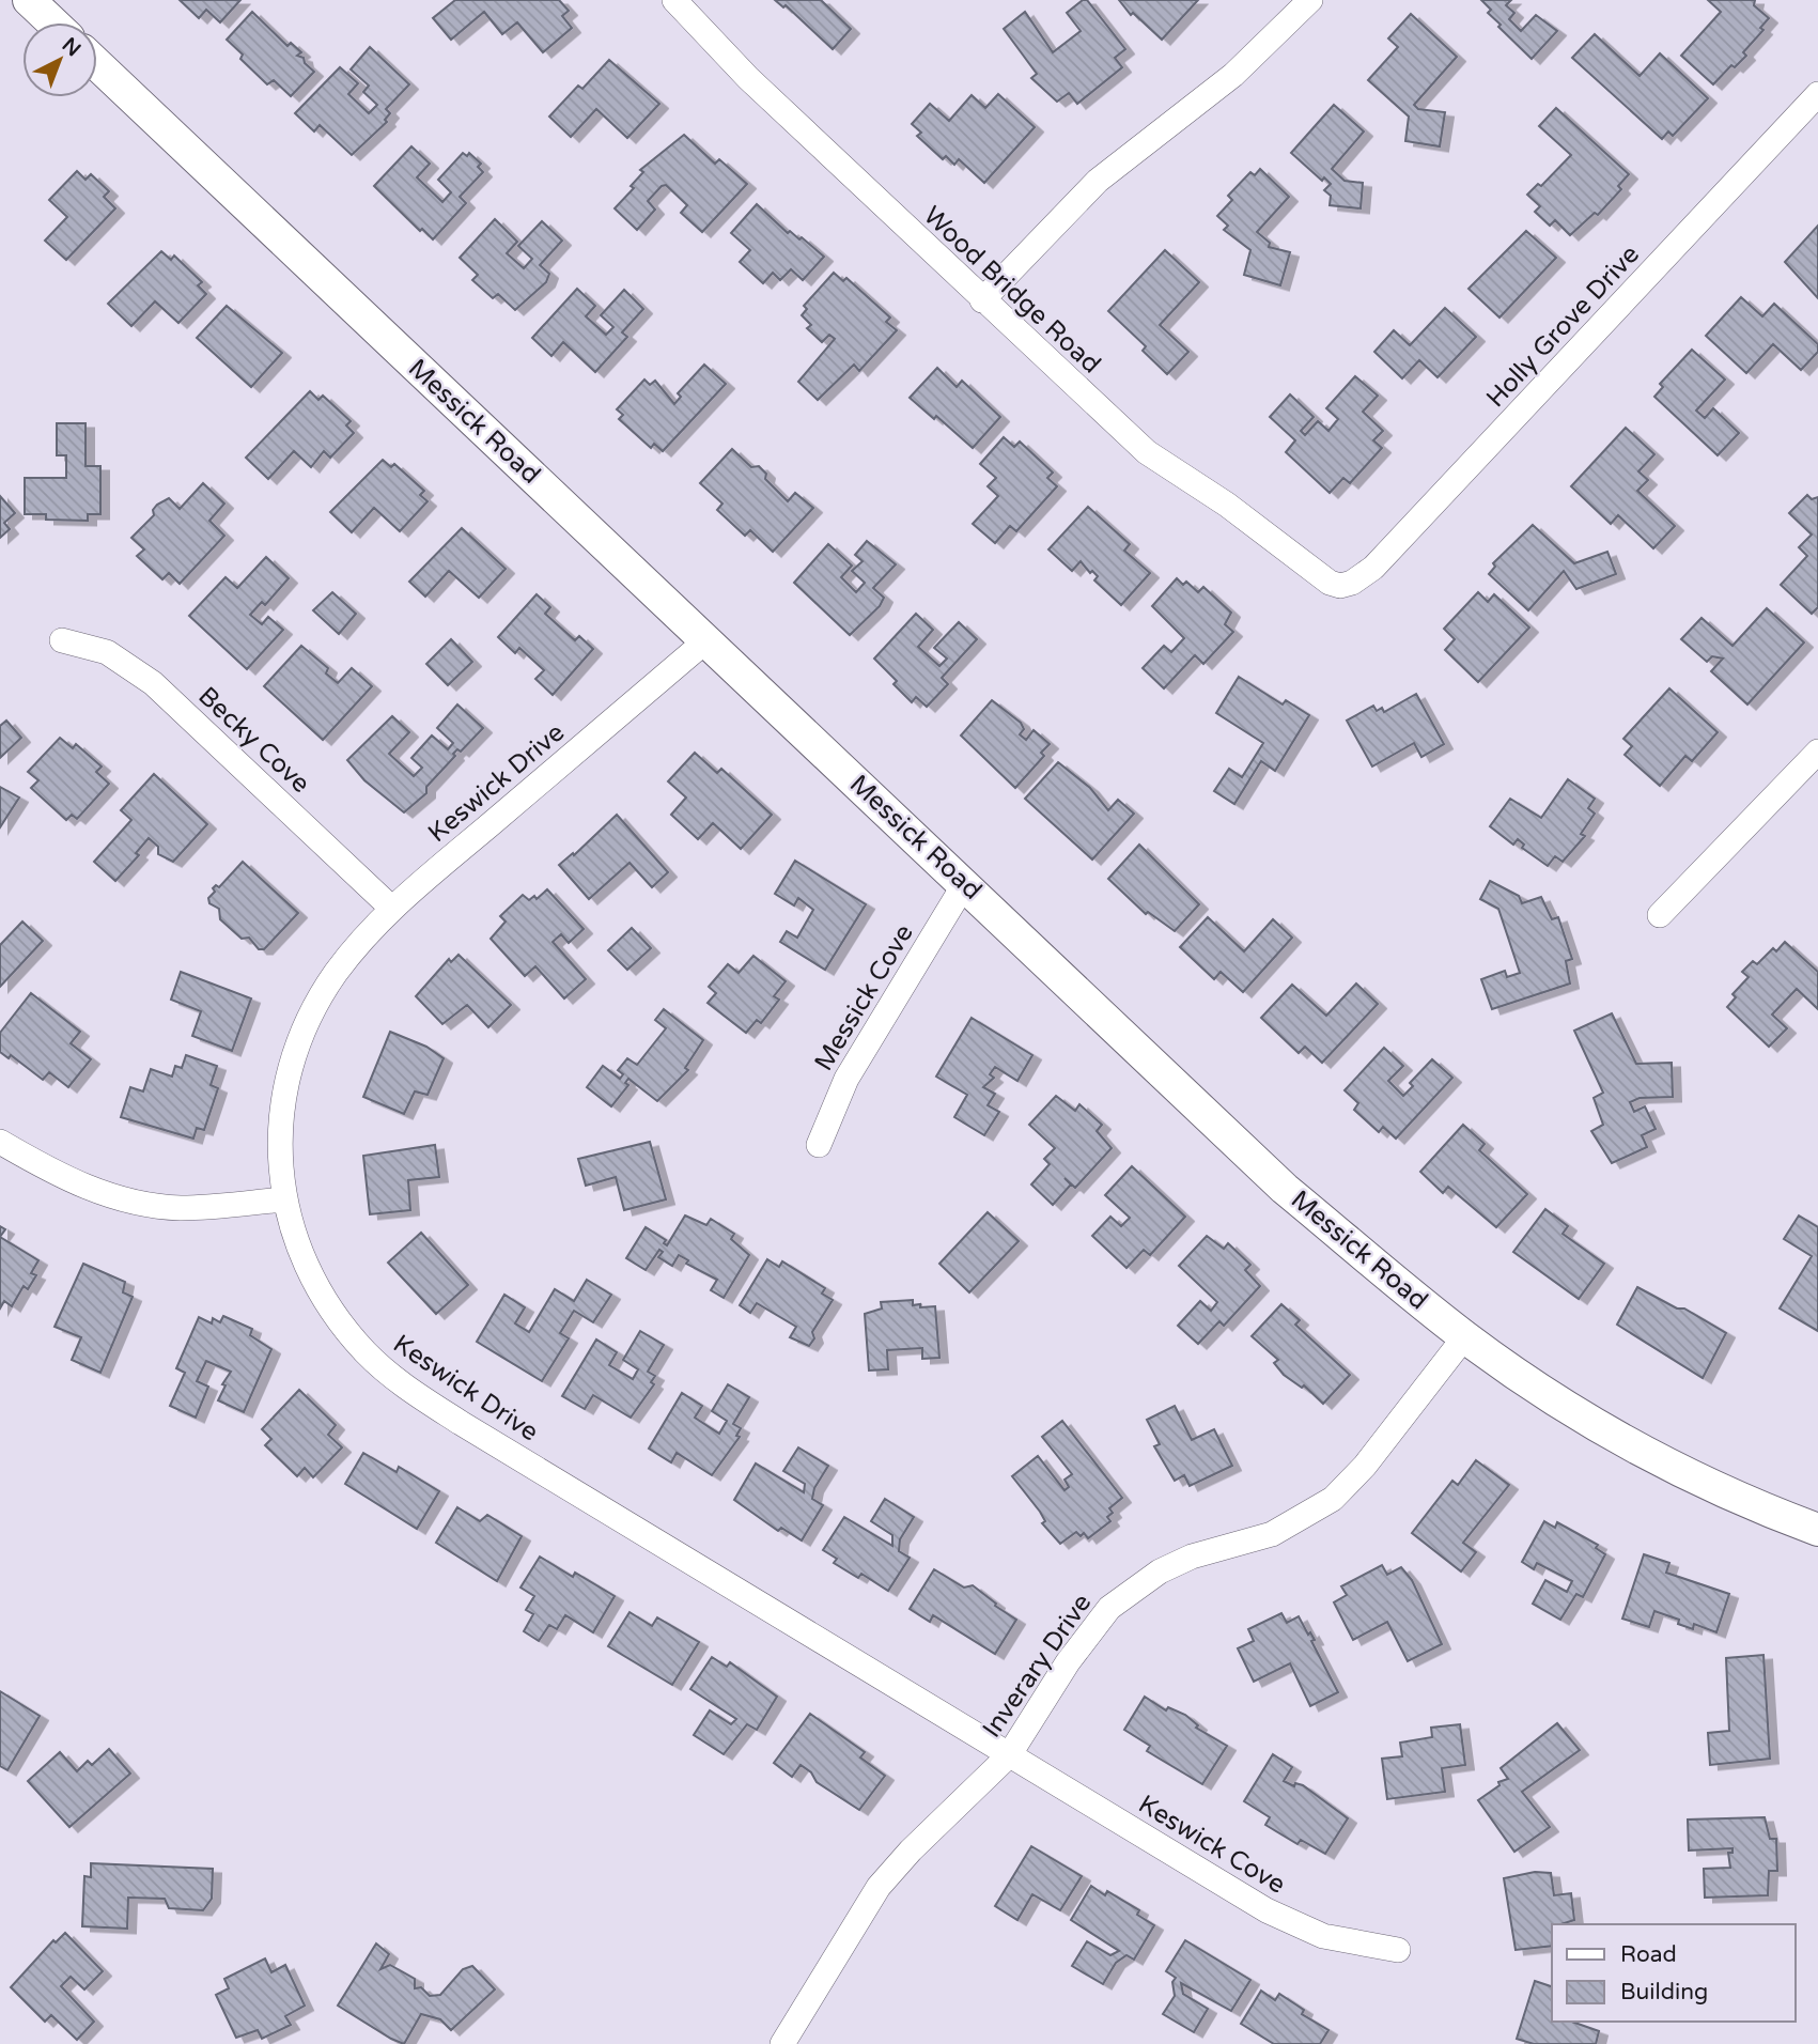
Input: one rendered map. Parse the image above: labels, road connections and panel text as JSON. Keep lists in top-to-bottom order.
{
  "streets": {
    "street": [
      "Wood Bridge Road",
      "Holly Grove Drive",
      "Messick Road",
      "Becky Cove",
      "Keswick Drive",
      "Messick Cove",
      "Inverary Drive",
      "Keswick Cove"
    ]
  },
  "crossings": [
    ["Wood Bridge Road", "Holly Grove Drive"],
    ["Messick Road", "Keswick Drive"],
    ["Messick Road", "Messick Cove"],
    ["Messick Road", "Inverary Drive"],
    ["Becky Cove", "Keswick Drive"],
    ["Keswick Drive", "Inverary Drive"],
    ["Keswick Drive", "Keswick Cove"],
    ["Inverary Drive", "Keswick Cove"]
  ],
  "legend": ["Road", "Building"],
  "north": "top right"
}
